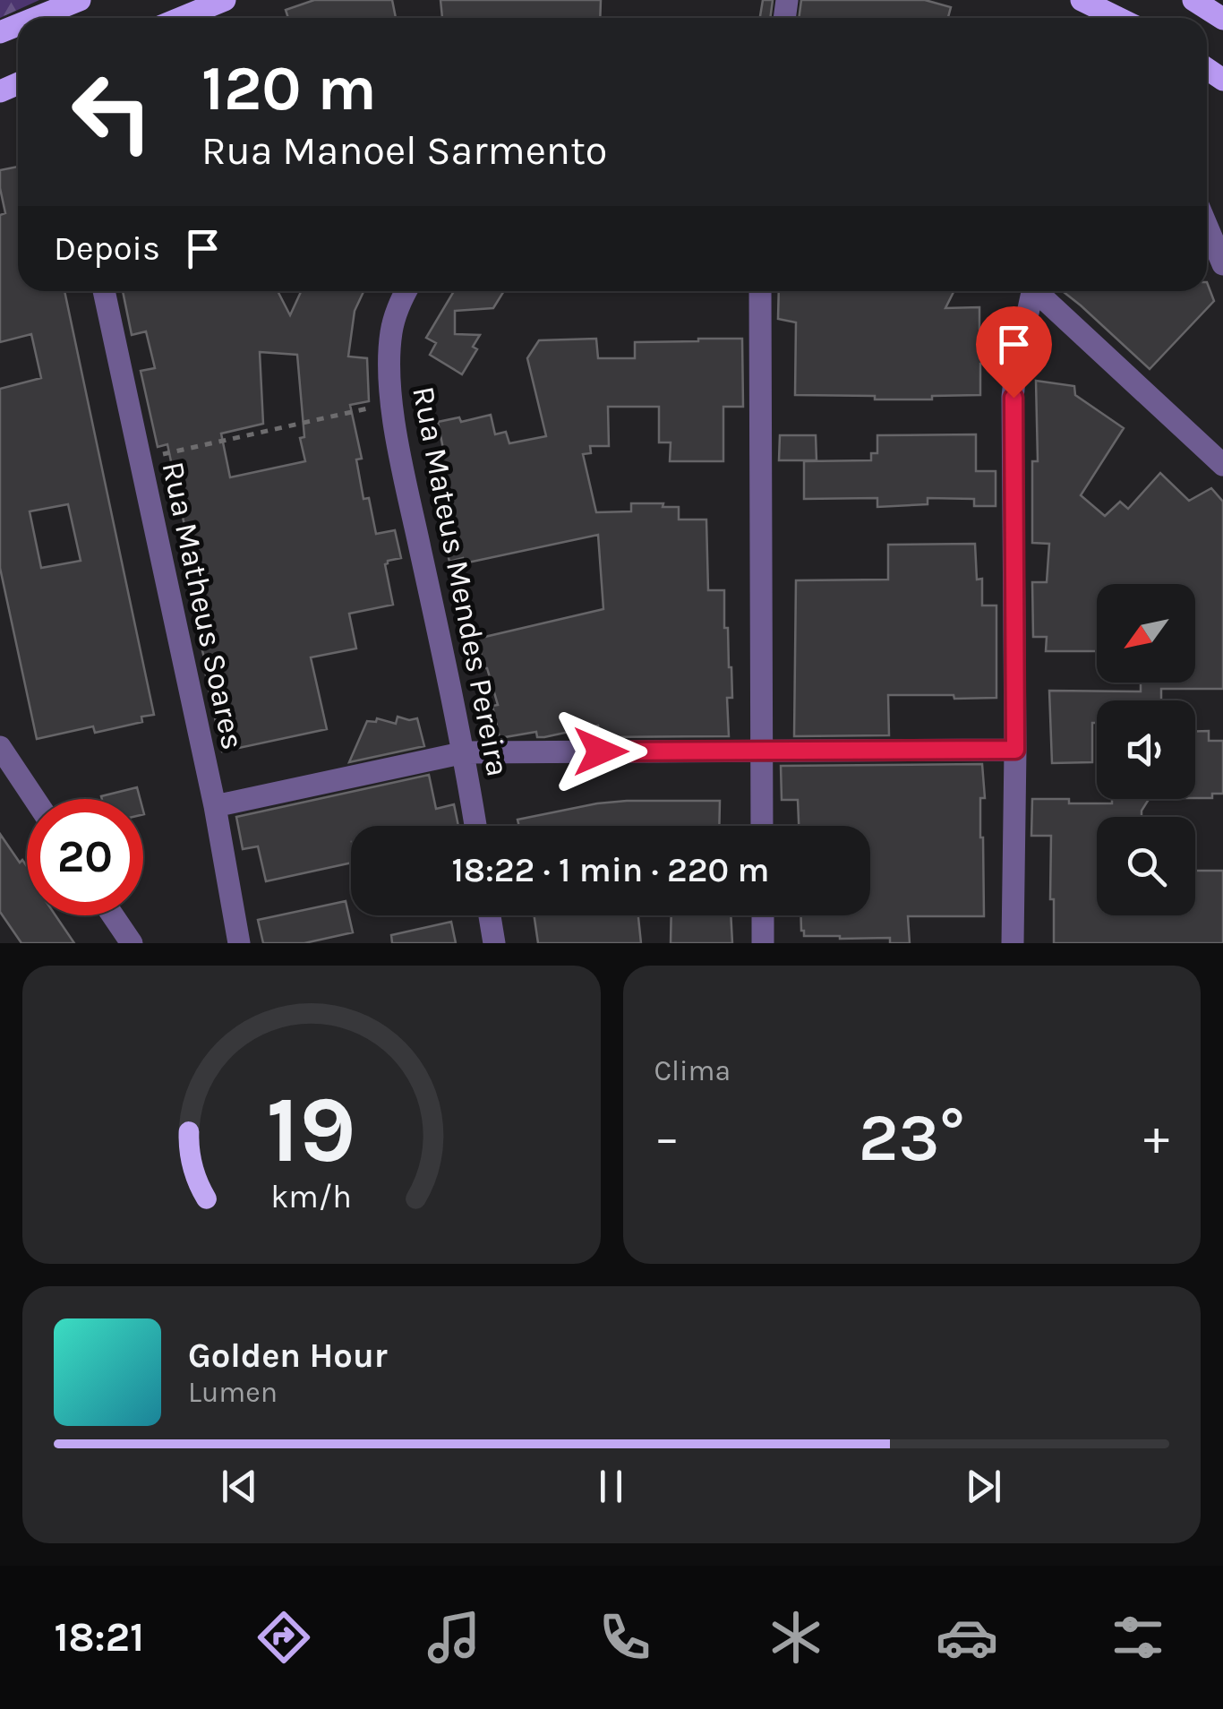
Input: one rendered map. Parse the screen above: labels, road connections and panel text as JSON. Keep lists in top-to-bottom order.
{
  "streets": {
    "street": ["Rua Mateus Mendes Pereira", "Rua Matheus Soares"]
  },
  "north": "bottom left",
  "page": {
    "turn": ["120 m", "Rua Manoel Sarmento"],
    "then": "Depois",
    "limit": "20",
    "trip": "18:22 · 1 min · 220 m",
    "tile": "Clima",
    "heat": ["−", "23°", "+"],
    "song": ["Golden Hour", "Lumen"],
    "tabs": "18:21",
    "gauge": ["19", "km/h"]
  }
}
